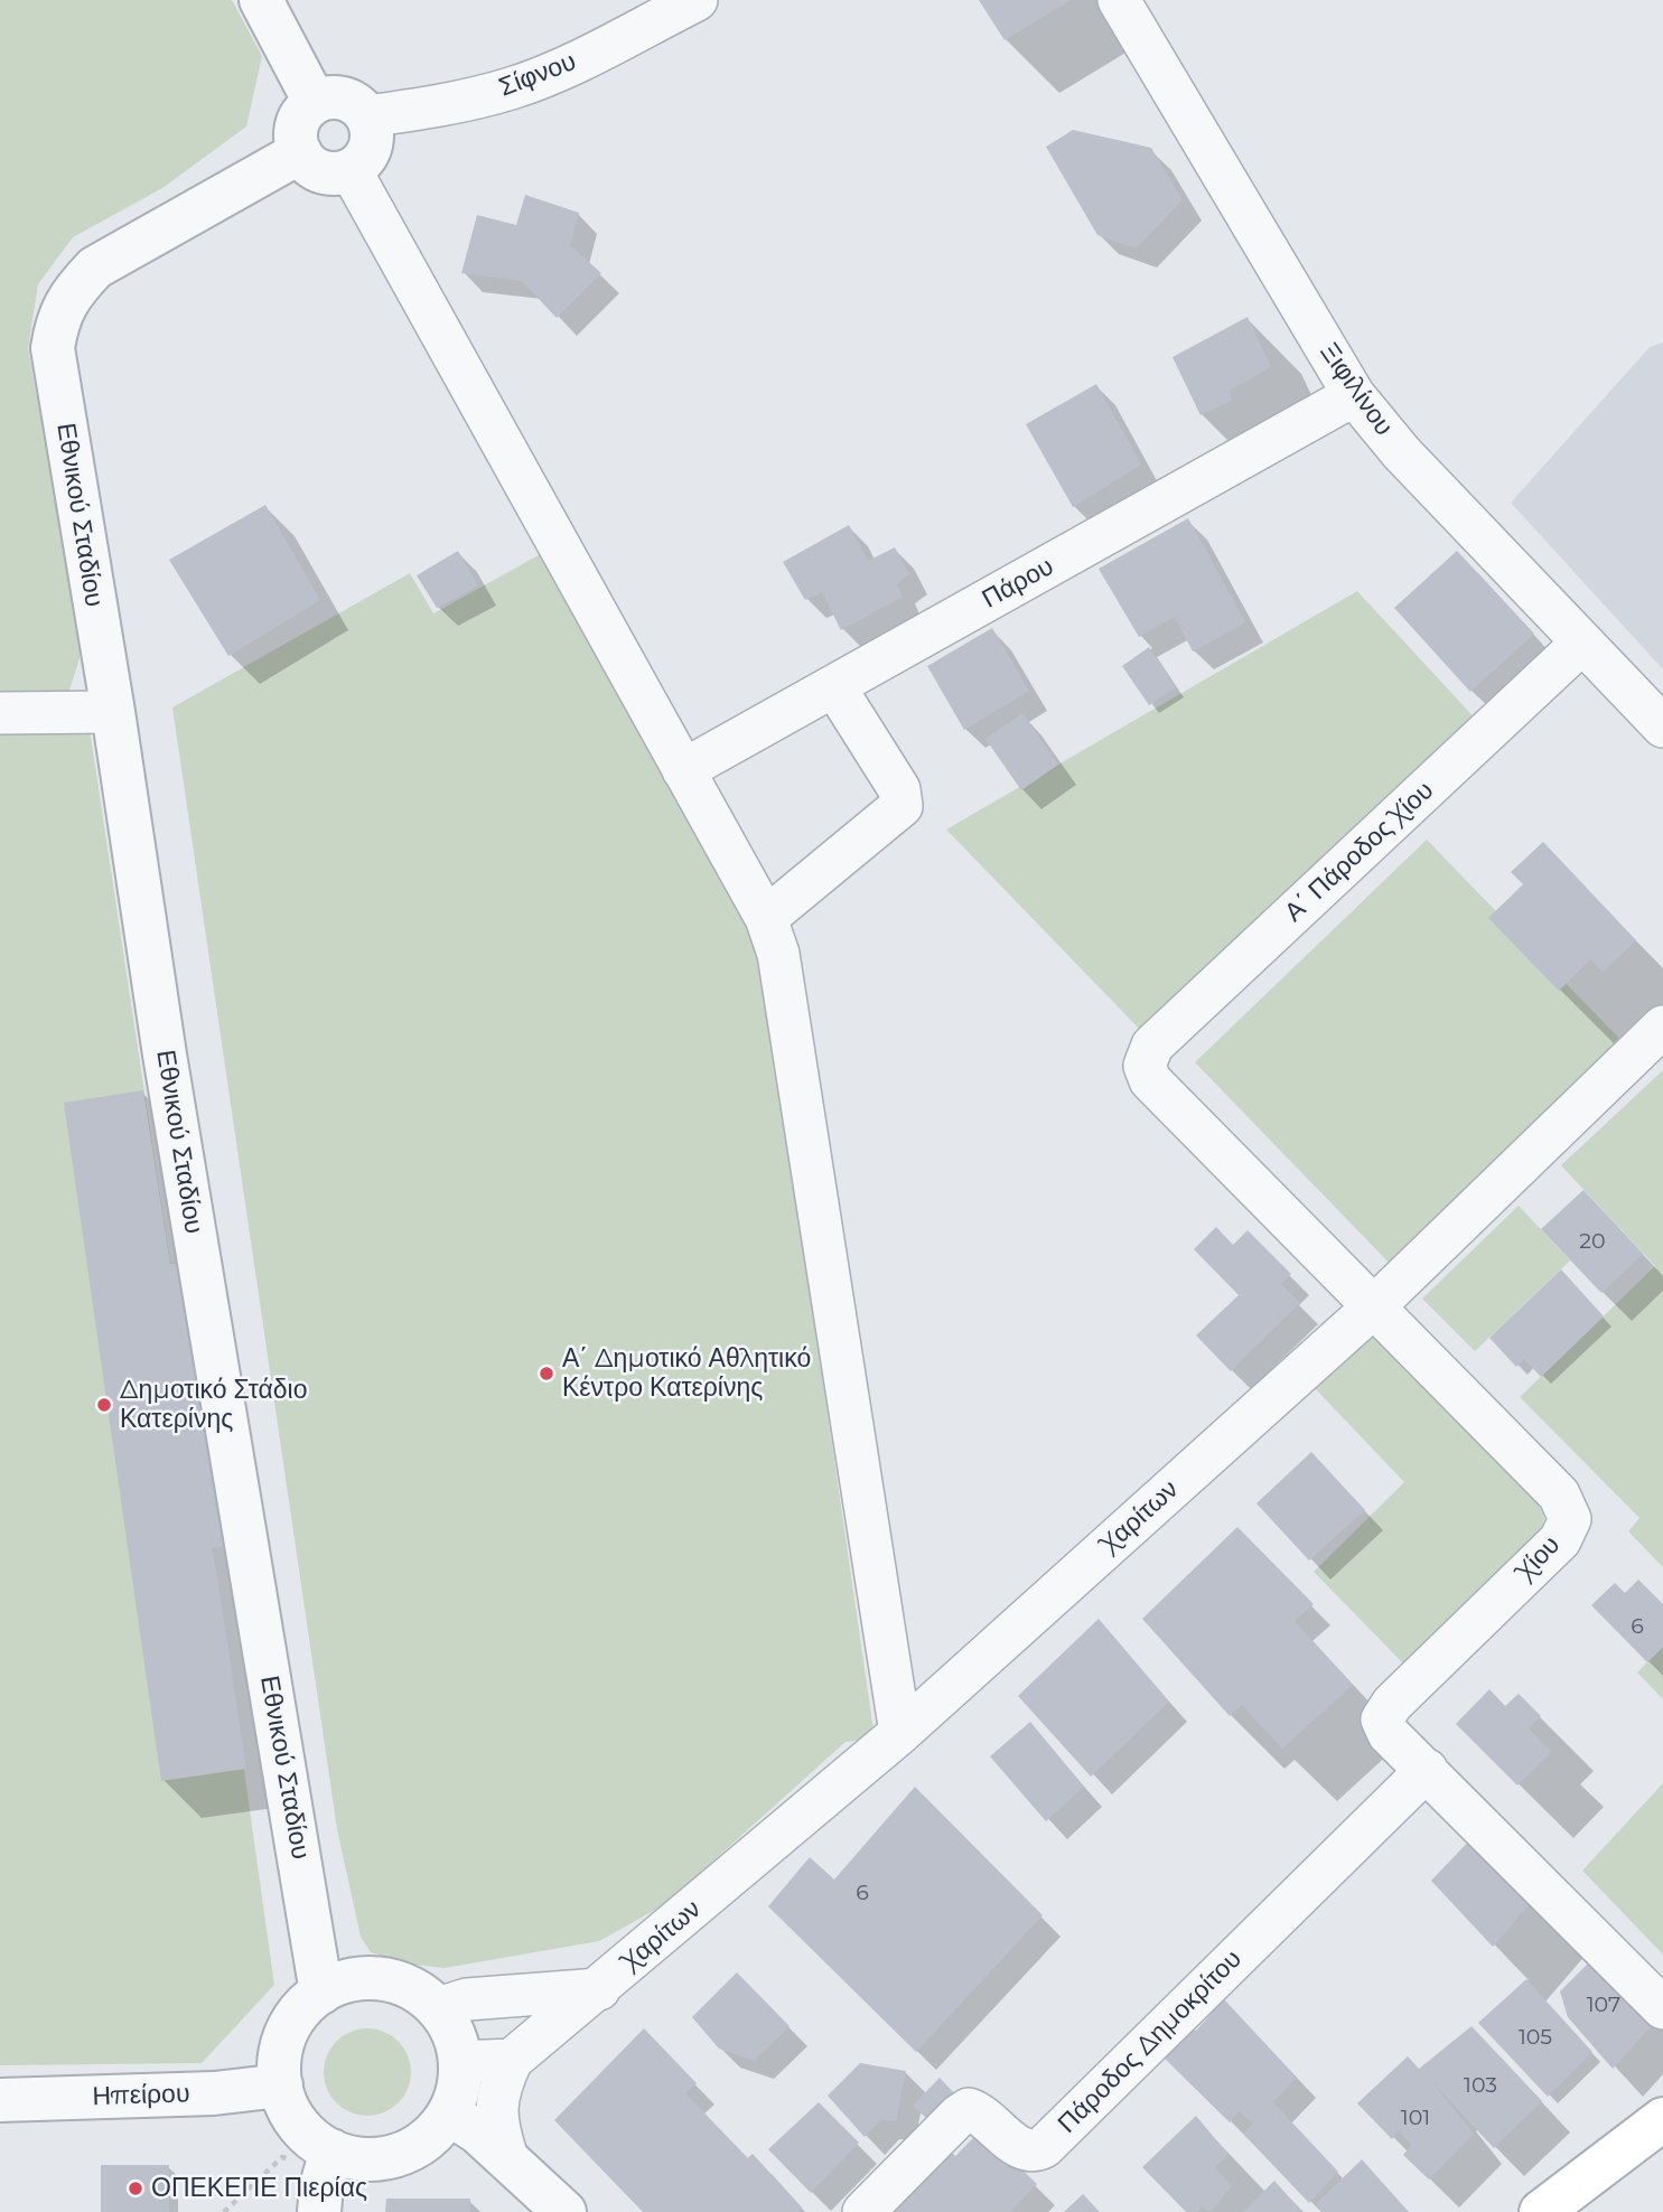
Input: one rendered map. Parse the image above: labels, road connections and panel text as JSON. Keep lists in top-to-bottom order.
{
  "streets": {
    "street": [
      "Σίφνου",
      "Ξιφιλίνου",
      "Εθνικού Σταδίου",
      "Πάρου",
      "Α΄ Πάροδος Χίου",
      "Χαρίτων",
      "Χίου",
      "Πάροδος Δημοκρίτου",
      "Ηπείρου"
    ]
  },
  "crossings": [
    ["Σίφνου", "Εθνικού Σταδίου"],
    ["Ξιφιλίνου", "Πάρου"],
    ["Ξιφιλίνου", "Α΄ Πάροδος Χίου"],
    ["Εθνικού Σταδίου", "Χαρίτων"],
    ["Εθνικού Σταδίου", "Ηπείρου"],
    ["Α΄ Πάροδος Χίου", "Χίου"],
    ["Χαρίτων", "Χίου"],
    ["Χαρίτων", "Ηπείρου"],
    ["Χίου", "Πάροδος Δημοκρίτου"]
  ],
  "places": ["Α΄ Δημοτικό Αθλητικό Κέντρο Κατερίνης", "Δημοτικό Στάδιο Κατερίνης", "ΟΠΕΚΕΠΕ Πιερίας"],
  "house_numbers": [
    "20",
    "6",
    "6",
    "107",
    "105",
    "103",
    "101"
  ]
}
